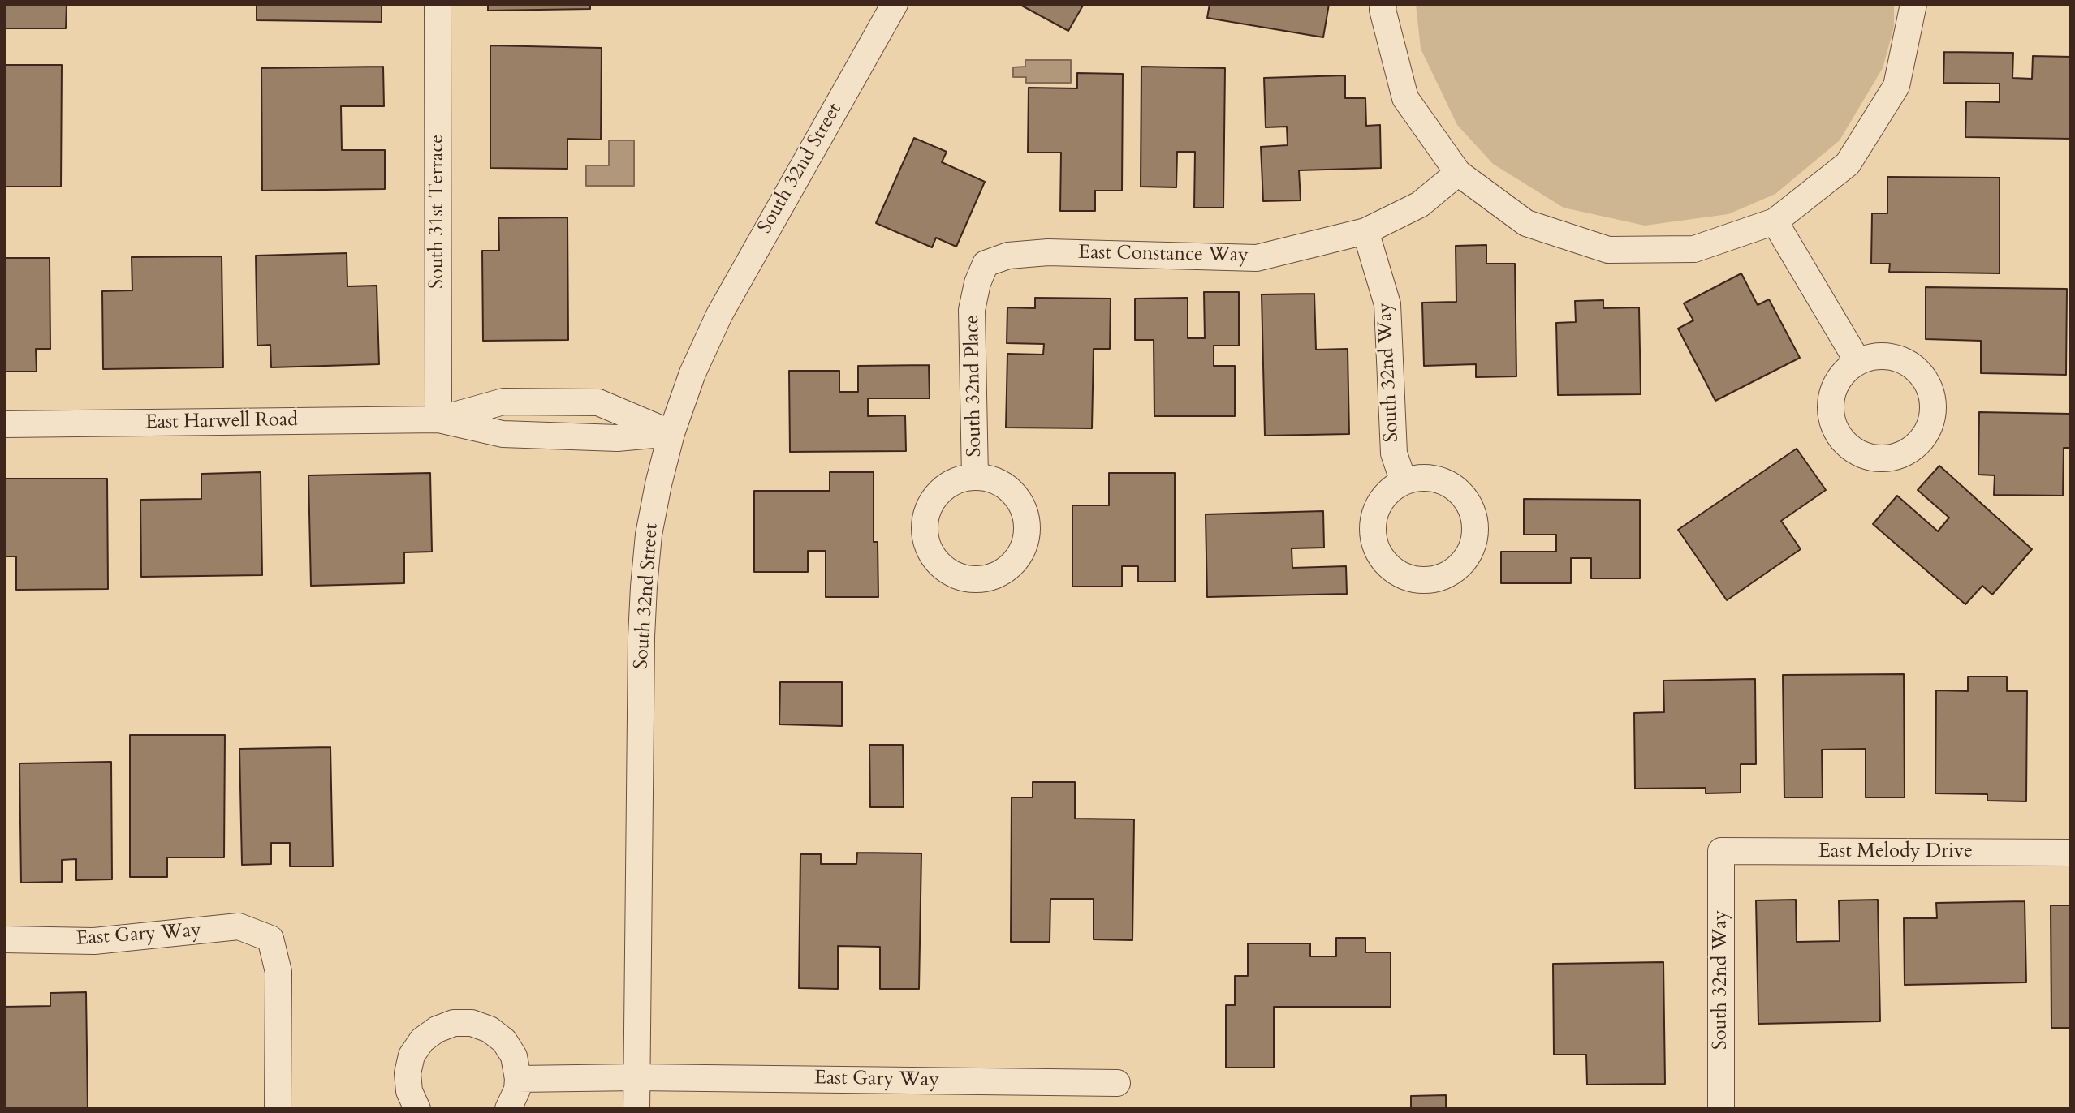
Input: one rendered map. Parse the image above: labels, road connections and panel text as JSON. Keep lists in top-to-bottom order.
{
  "streets": {
    "street": [
      "South 32nd Street",
      "South 31st Terrace",
      "East Constance Way",
      "South 32nd Way",
      "South 32nd Place",
      "East Harwell Road",
      "East Melody Drive",
      "East Gary Way"
    ]
  },
  "crossings": [
    ["South 32nd Street", "East Harwell Road"],
    ["South 32nd Street", "East Gary Way"],
    ["South 31st Terrace", "East Harwell Road"],
    ["East Constance Way", "South 32nd Way"],
    ["East Constance Way", "South 32nd Place"],
    ["South 32nd Way", "East Melody Drive"]
  ]
}
